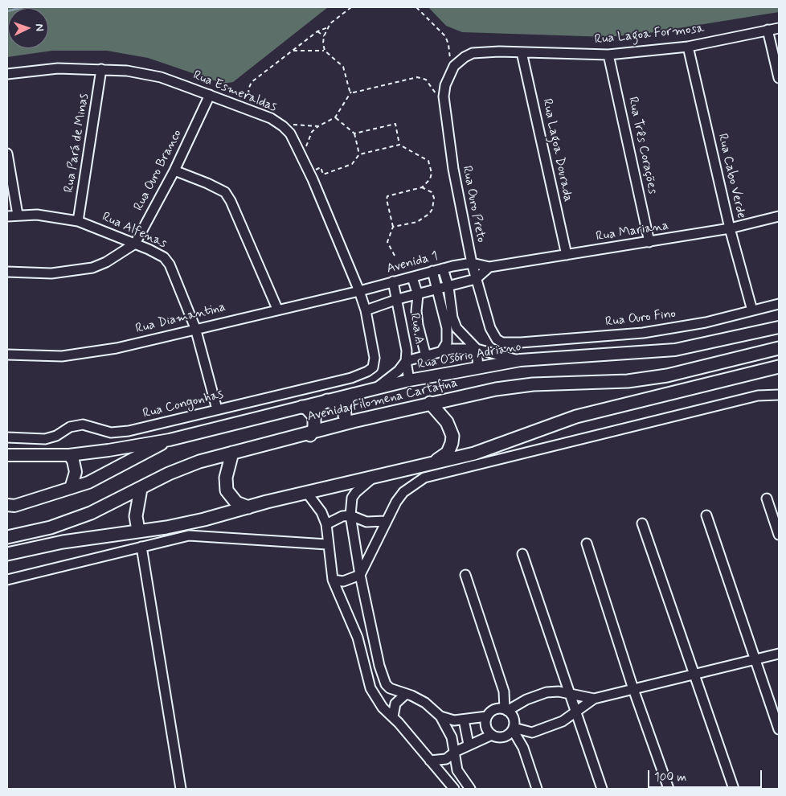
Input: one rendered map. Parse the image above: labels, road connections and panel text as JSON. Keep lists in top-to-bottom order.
{
  "streets": {
    "main road": ["Avenida Filomena Cartafina"],
    "street": [
      "Rua Lagoa Formosa",
      "Rua Esmeraldas",
      "Rua Pará de Minas",
      "Rua Três Corações",
      "Rua Lagoa Dourada",
      "Rua Ouro Branco",
      "Rua Cabo Verde",
      "Rua Ouro Preto",
      "Rua Alfenas",
      "Rua Mariana",
      "Avenida 1",
      "Rua Diamantina",
      "Rua Ouro Fino",
      "Rua A",
      "Rua Osório Adriano",
      "Rua Congonhas"
    ]
  },
  "crossings": [
    ["Rua Lagoa Formosa", "Rua Três Corações"],
    ["Rua Lagoa Formosa", "Rua Lagoa Dourada"],
    ["Rua Lagoa Formosa", "Rua Cabo Verde"],
    ["Rua Lagoa Formosa", "Rua Ouro Preto"],
    ["Rua Esmeraldas", "Rua Pará de Minas"],
    ["Rua Esmeraldas", "Rua Ouro Branco"],
    ["Rua Esmeraldas", "Avenida 1"],
    ["Rua Esmeraldas", "Rua Diamantina"],
    ["Rua Esmeraldas", "Rua Congonhas"],
    ["Rua Pará de Minas", "Rua Alfenas"],
    ["Rua Três Corações", "Rua Mariana"],
    ["Rua Lagoa Dourada", "Rua Mariana"],
    ["Rua Ouro Branco", "Rua Alfenas"],
    ["Rua Cabo Verde", "Rua Mariana"],
    ["Rua Cabo Verde", "Rua Ouro Fino"],
    ["Rua Ouro Preto", "Rua Mariana"],
    ["Rua Ouro Preto", "Avenida 1"],
    ["Rua Ouro Preto", "Rua Ouro Fino"],
    ["Rua Alfenas", "Rua Diamantina"],
    ["Rua Alfenas", "Rua Congonhas"],
    ["Rua Mariana", "Avenida 1"],
    ["Avenida 1", "Rua Diamantina"],
    ["Avenida 1", "Rua A"],
    ["Rua A", "Rua Osório Adriano"]
  ],
  "scale_bar": "100 m",
  "north": "right"
}
